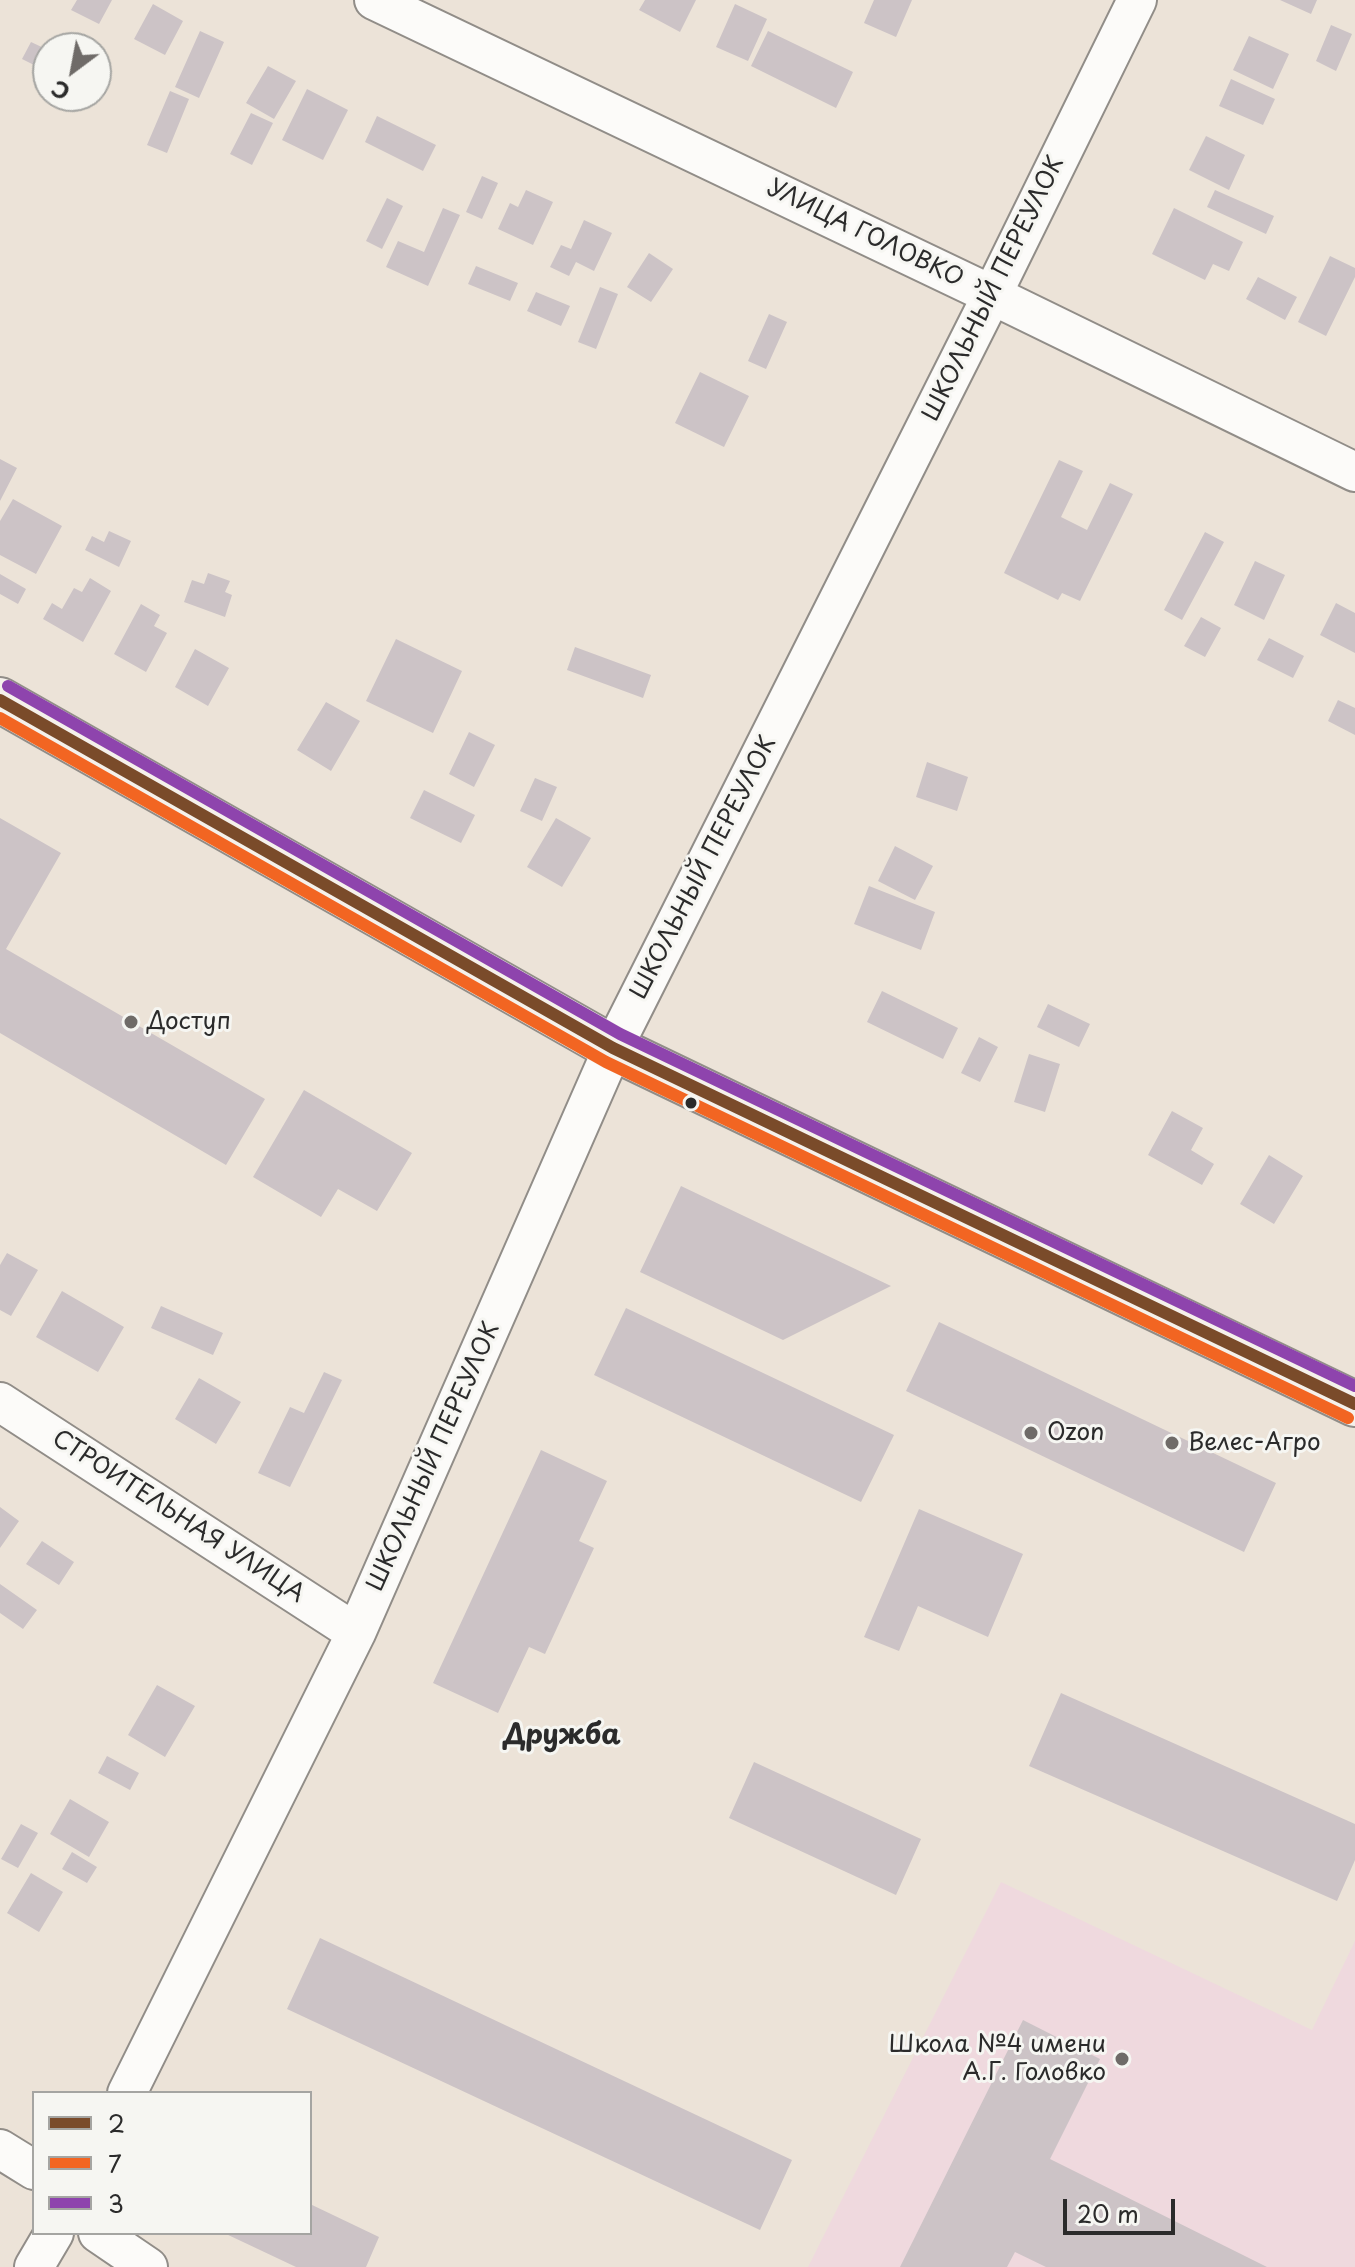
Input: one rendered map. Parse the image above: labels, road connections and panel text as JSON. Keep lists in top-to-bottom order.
{
  "streets": {
    "street": ["УЛИЦА ГОЛОВКО", "ШКОЛЬНЫЙ ПЕРЕУЛОК", "СТРОИТЕЛЬНАЯ УЛИЦА"]
  },
  "crossings": [
    ["УЛИЦА ГОЛОВКО", "ШКОЛЬНЫЙ ПЕРЕУЛОК"],
    ["ШКОЛЬНЫЙ ПЕРЕУЛОК", "СТРОИТЕЛЬНАЯ УЛИЦА"]
  ],
  "districts": ["Дружба"],
  "places": [
    "Доступ",
    "Ozon",
    "Велес-Агро",
    "Школа №4 имени А.Г. Головко"
  ],
  "lines": ["transit line 3", "transit line 2", "transit line 7"],
  "legend": ["2", "7", "3"],
  "scale_bar": "20 m",
  "north": "bottom left"
}
